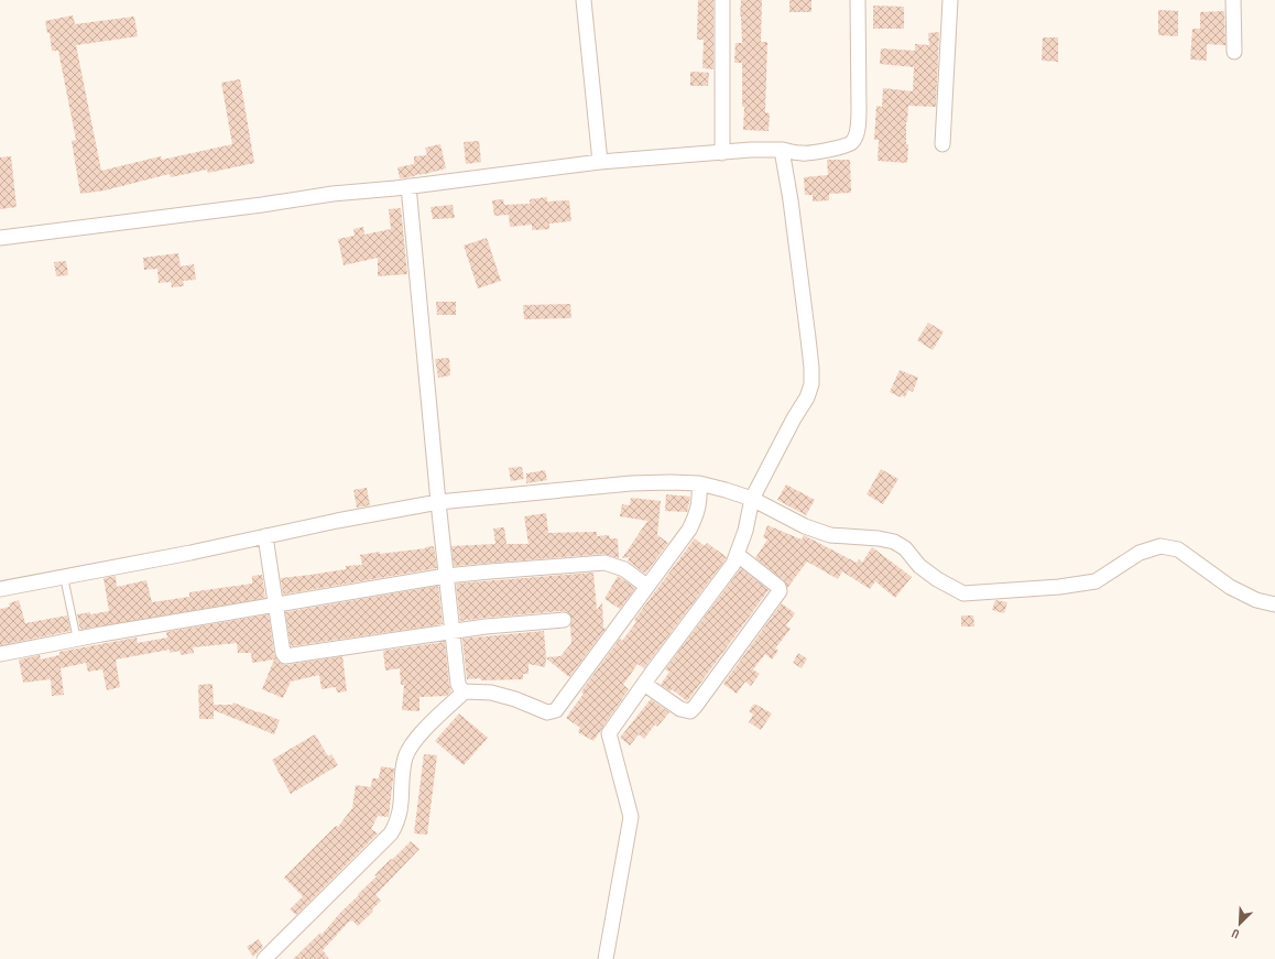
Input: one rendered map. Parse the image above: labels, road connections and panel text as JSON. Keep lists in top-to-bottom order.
{
  "north": "bottom left"
}
